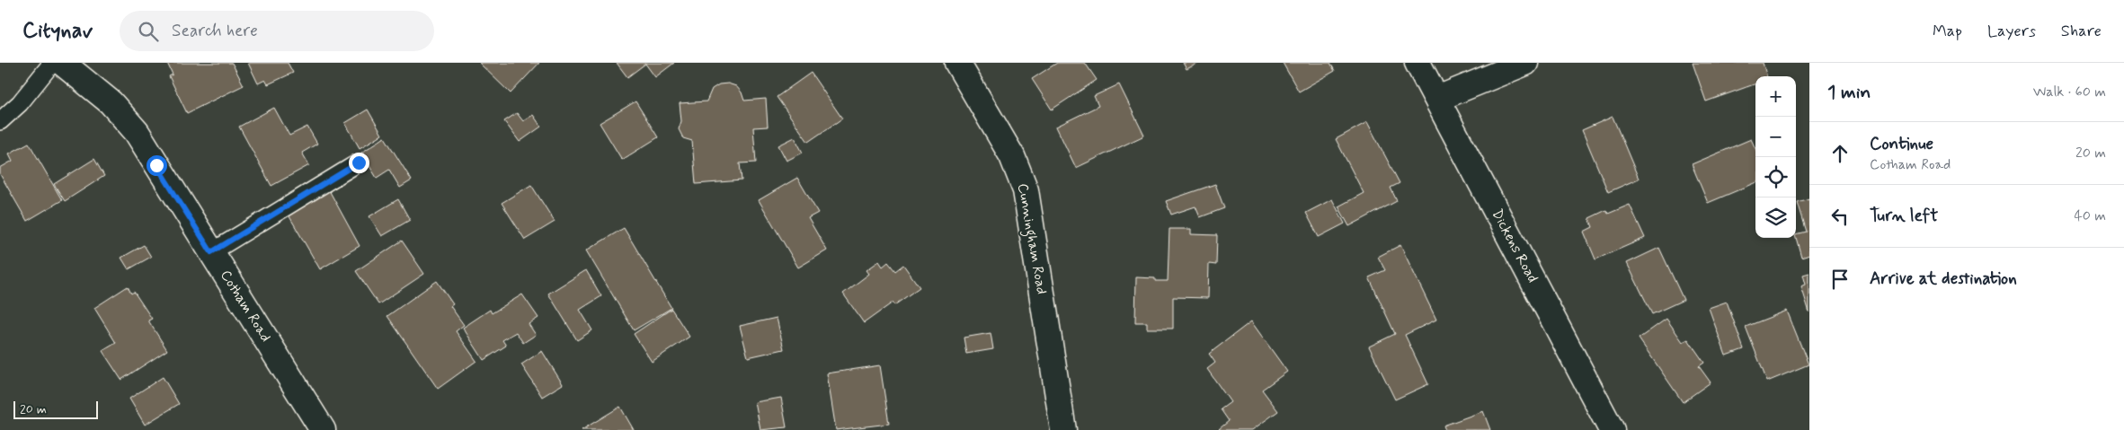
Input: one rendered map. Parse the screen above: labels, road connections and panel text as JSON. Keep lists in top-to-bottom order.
{
  "streets": {
    "street": ["Cunningham Road", "Dickens Road", "Cotham Road"]
  },
  "scale_bar": "20 m",
  "page": {
    "header": "Citynav",
    "search": "Search here",
    "nav": ["Map", "Layers", "Share"],
    "heading": ["1 min", "Walk · 60 m"],
    "map_buttons": ["+", "−"],
    "list": [
      ["Continue", "Cotham Road", "20 m"],
      ["Turn left", "40 m"],
      "Arrive at destination"
    ],
    "scale": "20 m"
  }
}
